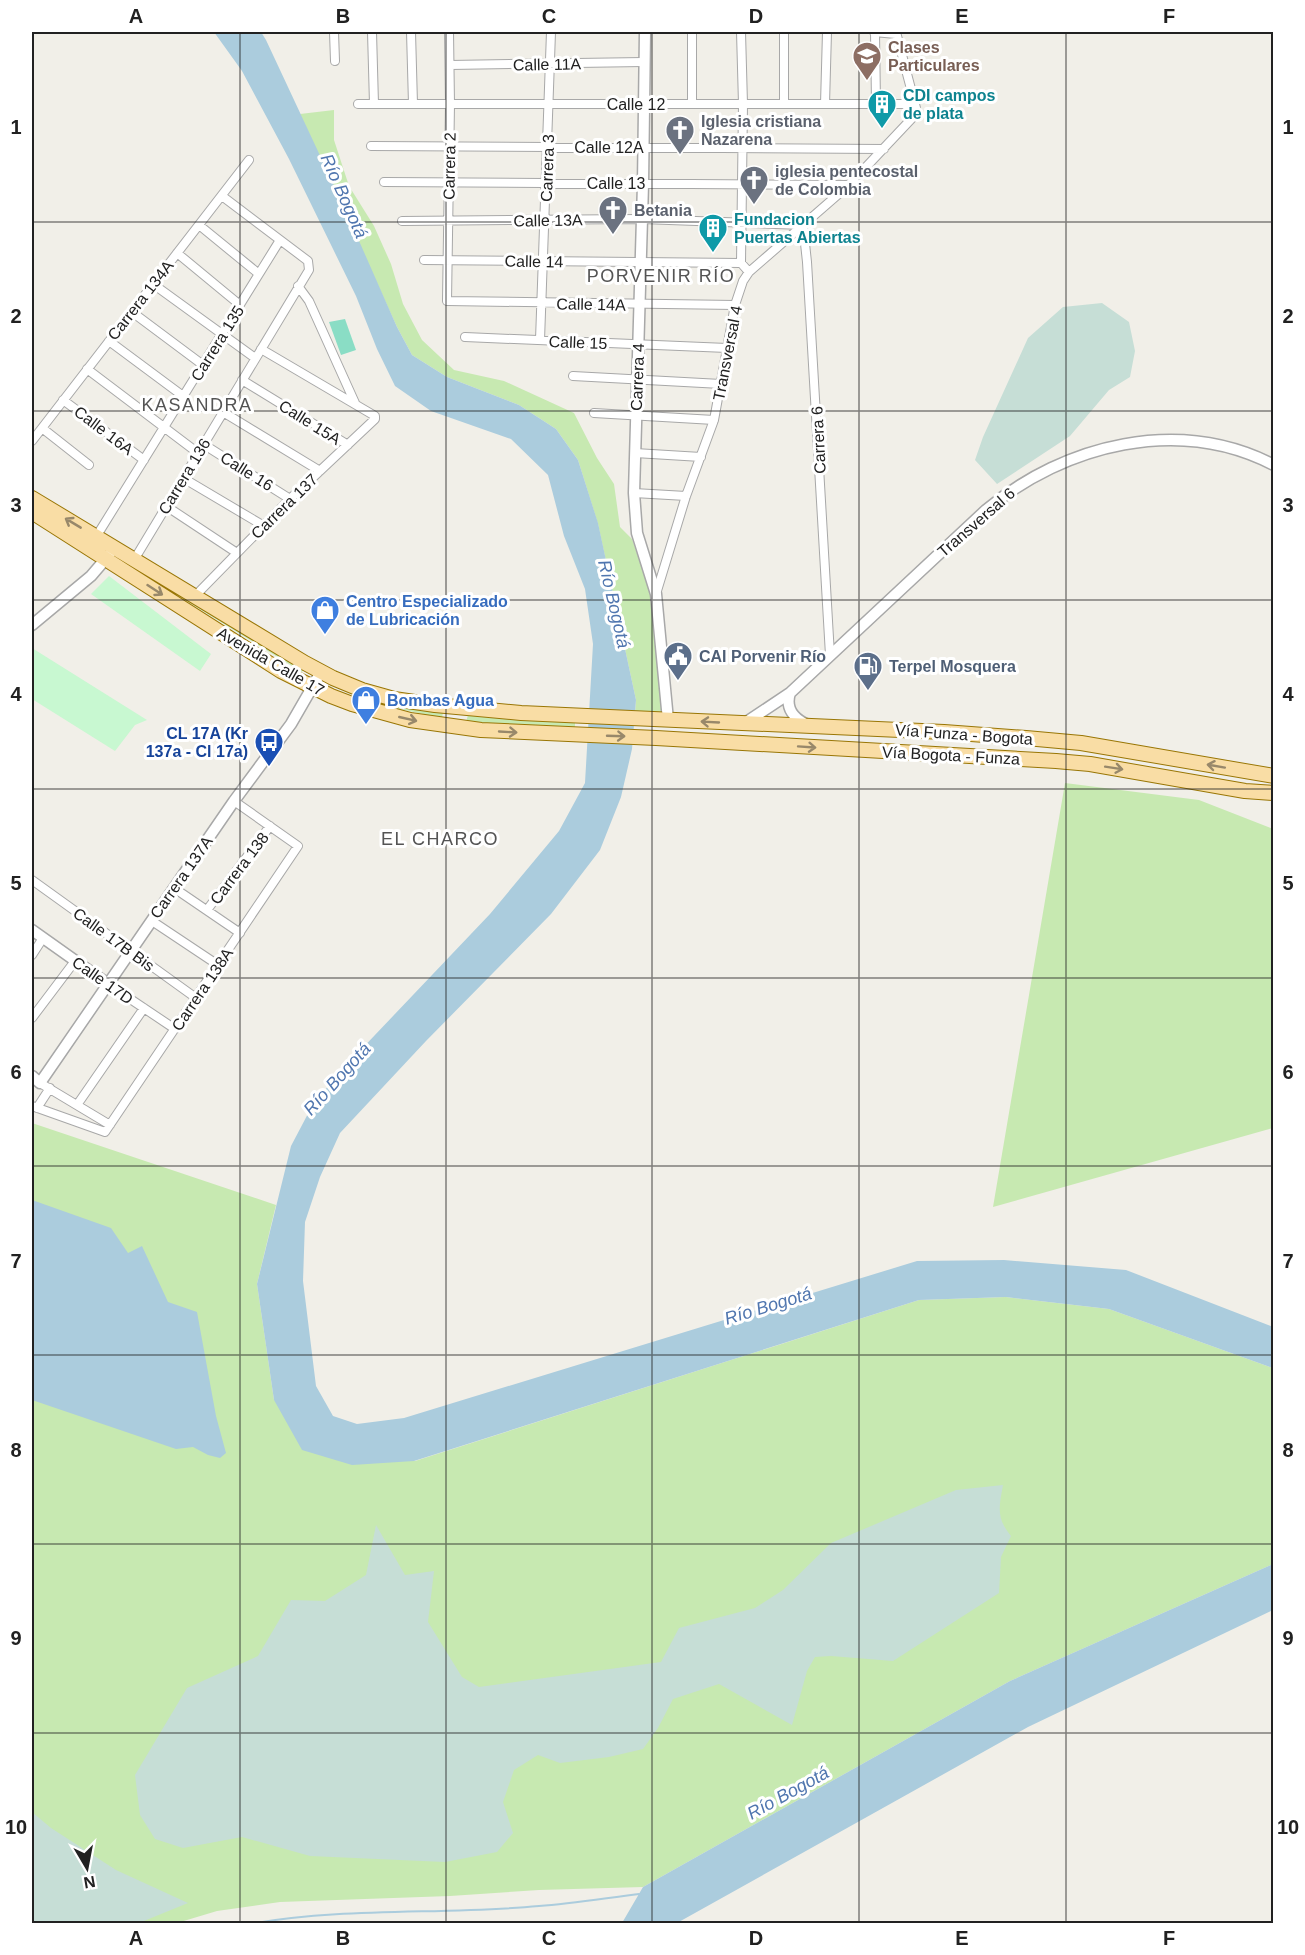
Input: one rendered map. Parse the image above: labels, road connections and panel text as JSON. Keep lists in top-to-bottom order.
{
  "streets": {
    "main road": ["Avenida Calle 17", "Vía Funza - Bogota", "Vía Bogota - Funza"],
    "street": [
      "Calle 11A",
      "Calle 12",
      "Calle 12A",
      "Carrera 2",
      "Carrera 3",
      "Calle 13",
      "Calle 13A",
      "Calle 14",
      "Carrera 134A",
      "Calle 14A",
      "Calle 15",
      "Carrera 135",
      "Transversal 4",
      "Carrera 4",
      "Calle 15A",
      "Calle 16A",
      "Carrera 6",
      "Calle 16",
      "Carrera 136",
      "Carrera 137",
      "Transversal 6",
      "Carrera 138",
      "Carrera 137A",
      "Calle 17B Bis",
      "Calle 17D",
      "Carrera 138A"
    ]
  },
  "crossings": [
    ["Calle 11A", "Carrera 2"],
    ["Calle 11A", "Carrera 3"],
    ["Calle 11A", "Carrera 4"],
    ["Calle 12", "Carrera 2"],
    ["Calle 12", "Carrera 3"],
    ["Calle 12", "Transversal 4"],
    ["Calle 12", "Carrera 4"],
    ["Calle 12A", "Carrera 2"],
    ["Calle 12A", "Carrera 3"],
    ["Calle 12A", "Transversal 4"],
    ["Calle 12A", "Carrera 4"],
    ["Carrera 2", "Calle 13"],
    ["Carrera 2", "Calle 13A"],
    ["Carrera 2", "Calle 14"],
    ["Carrera 2", "Calle 14A"],
    ["Carrera 3", "Calle 13"],
    ["Carrera 3", "Calle 13A"],
    ["Carrera 3", "Calle 14"],
    ["Carrera 3", "Calle 14A"],
    ["Carrera 3", "Calle 15"],
    ["Calle 13", "Transversal 4"],
    ["Calle 13", "Carrera 4"],
    ["Calle 13A", "Transversal 4"],
    ["Calle 13A", "Carrera 4"],
    ["Calle 13A", "Carrera 6"],
    ["Calle 14", "Carrera 4"],
    ["Carrera 134A", "Calle 16A"],
    ["Carrera 134A", "Calle 16"],
    ["Calle 14A", "Transversal 4"],
    ["Calle 14A", "Carrera 4"],
    ["Calle 15", "Transversal 4"],
    ["Calle 15", "Carrera 4"],
    ["Carrera 135", "Calle 16A"],
    ["Carrera 135", "Calle 16"],
    ["Carrera 135", "Carrera 136"],
    ["Carrera 135", "Avenida Calle 17"],
    ["Transversal 4", "Carrera 4"],
    ["Transversal 4", "Carrera 6"],
    ["Carrera 4", "Vía Funza - Bogota"],
    ["Calle 15A", "Carrera 136"],
    ["Calle 15A", "Carrera 137"],
    ["Carrera 6", "Transversal 6"],
    ["Calle 16", "Carrera 136"],
    ["Calle 16", "Carrera 137"],
    ["Carrera 136", "Avenida Calle 17"],
    ["Carrera 137", "Avenida Calle 17"],
    ["Transversal 6", "Vía Funza - Bogota"],
    ["Avenida Calle 17", "Vía Funza - Bogota"],
    ["Avenida Calle 17", "Vía Bogota - Funza"],
    ["Avenida Calle 17", "Carrera 137A"],
    ["Carrera 138", "Carrera 138A"],
    ["Carrera 137A", "Calle 17B Bis"],
    ["Carrera 137A", "Calle 17D"],
    ["Calle 17B Bis", "Carrera 138A"],
    ["Calle 17D", "Carrera 138A"]
  ],
  "one_way": ["Vía Funza - Bogota", "Vía Bogota - Funza"],
  "districts": ["PORVENIR RÍO", "KASANDRA", "EL CHARCO"],
  "water": ["Río Bogotá"],
  "places": {
    "school or university": ["Clases Particulares"],
    "building": ["CDI campos de plata", "Fundacion Puertas Abiertas"],
    "church": ["Iglesia cristiana Nazarena", "iglesia pentecostal de Colombia", "Betania"],
    "shop": ["Centro Especializado de Lubricación", "Bombas Agua"],
    "public building": ["CAI Porvenir Río"],
    "fuel station": ["Terpel Mosquera"],
    "bus stop": ["CL 17A (Kr 137a - Cl 17a)"]
  },
  "north": "bottom",
  "grid": {
    "columns": [
      "A",
      "B",
      "C",
      "D",
      "E",
      "F"
    ],
    "rows": [
      "1",
      "2",
      "3",
      "4",
      "5",
      "6",
      "7",
      "8",
      "9",
      "10"
    ]
  }
}
